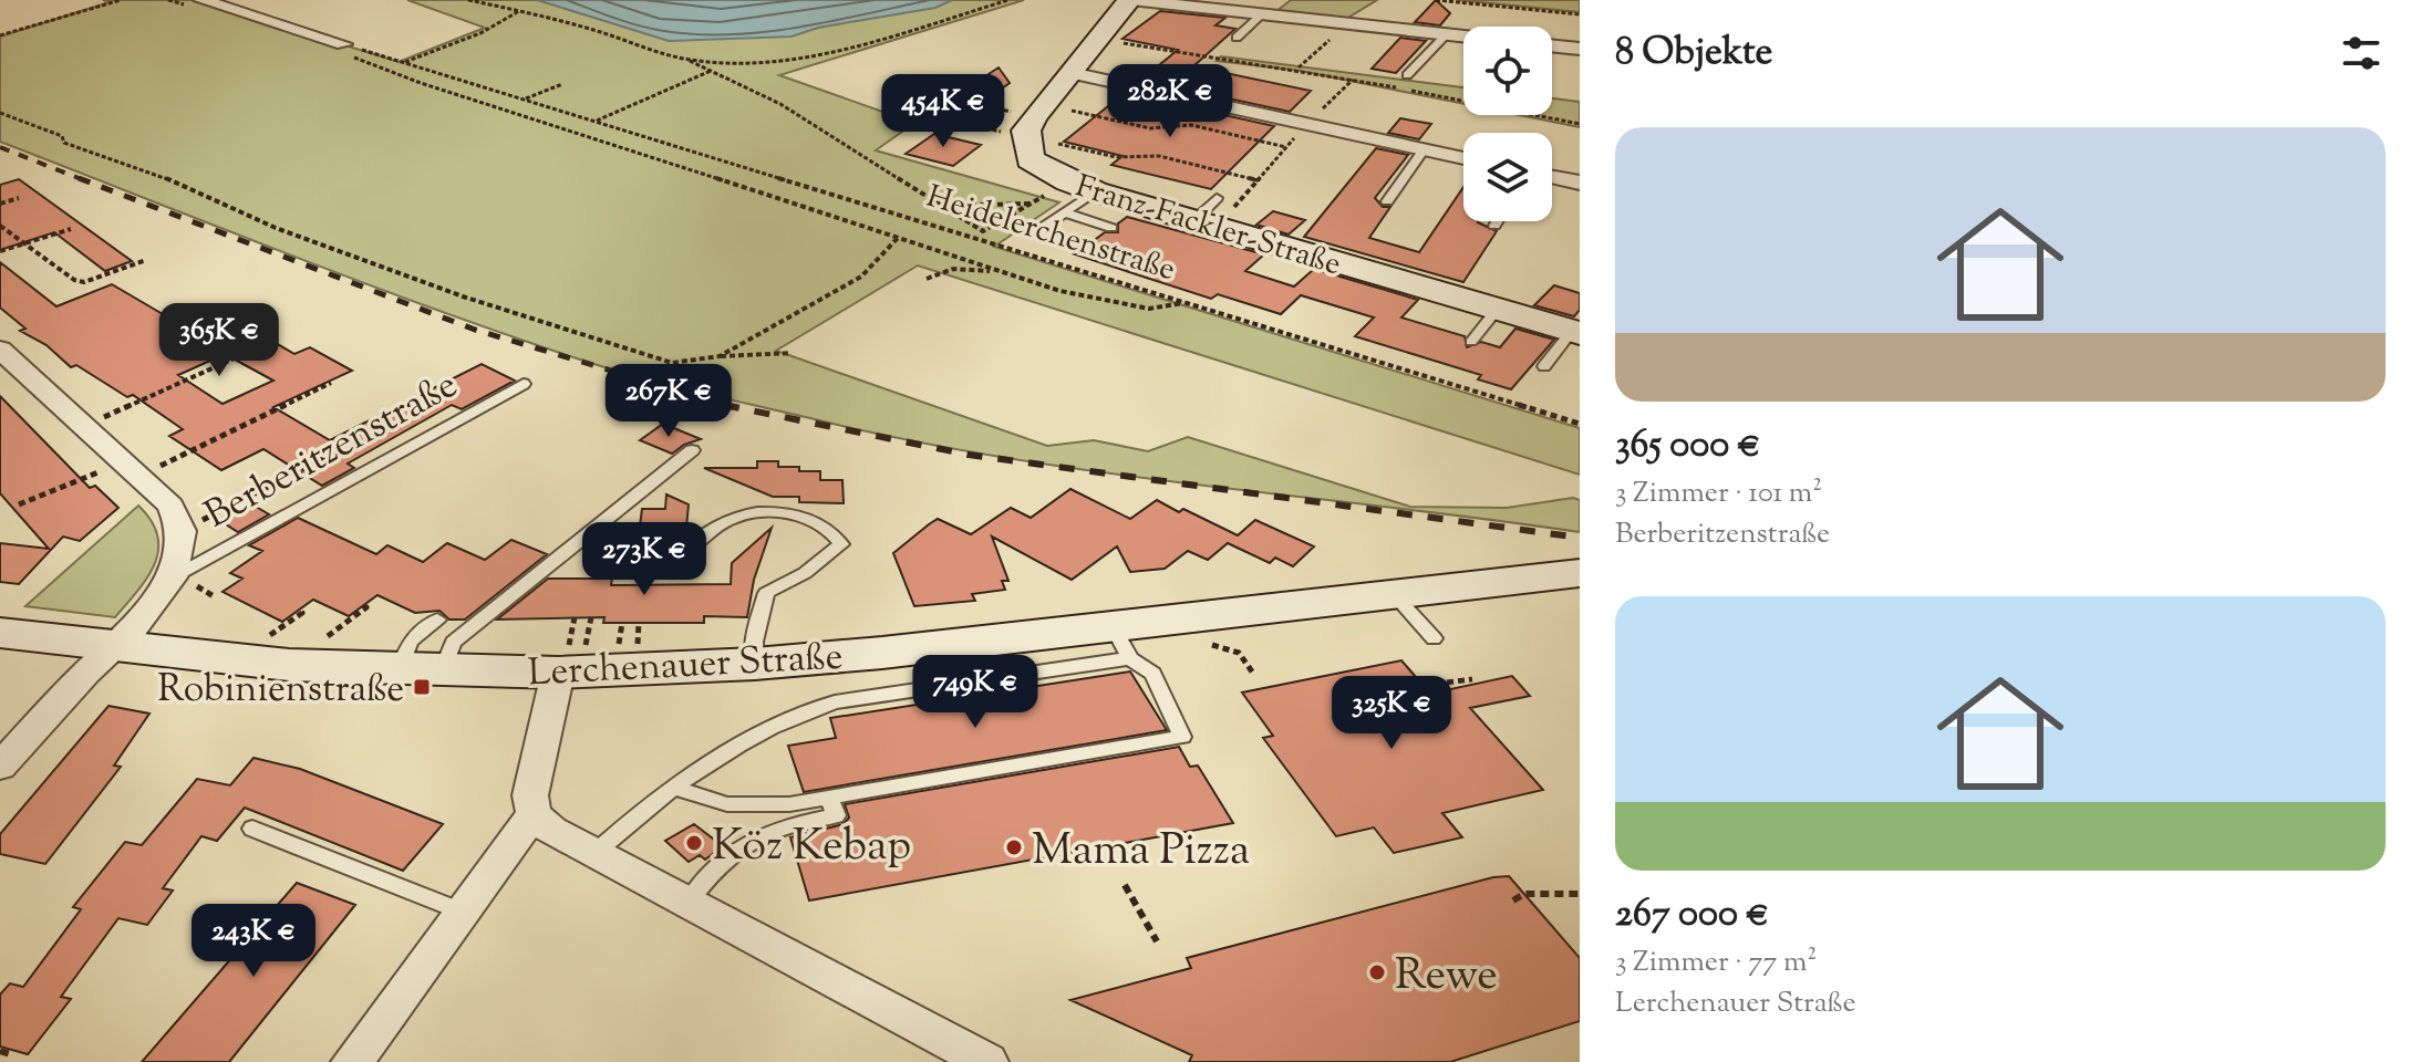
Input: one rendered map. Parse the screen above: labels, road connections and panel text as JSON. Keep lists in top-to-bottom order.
{
  "streets": {
    "main road": ["Franz-Fackler-Straße", "Lerchenauer Straße"],
    "street": ["Berberitzenstraße"],
    "path": ["Heidelerchenstraße"]
  },
  "crossings": [
    ["Berberitzenstraße", "Lerchenauer Straße"]
  ],
  "places": {
    "transit": ["Robinienstraße"],
    "other": ["Köz Kebap", "Mama Pizza", "Rewe"]
  },
  "page": {
    "heading": "8 Objekte",
    "price": [
      "282K €",
      "454K €",
      "365K €",
      "267K €",
      "273K €",
      "749K €",
      "325K €",
      "243K €"
    ],
    "list": [
      {
        "name": "365 000 €",
        "note": "3 Zimmer · 101 m² · Berberitzenstraße"
      },
      {
        "name": "267 000 €",
        "note": "3 Zimmer · 77 m² · Lerchenauer Straße"
      }
    ]
  }
}
